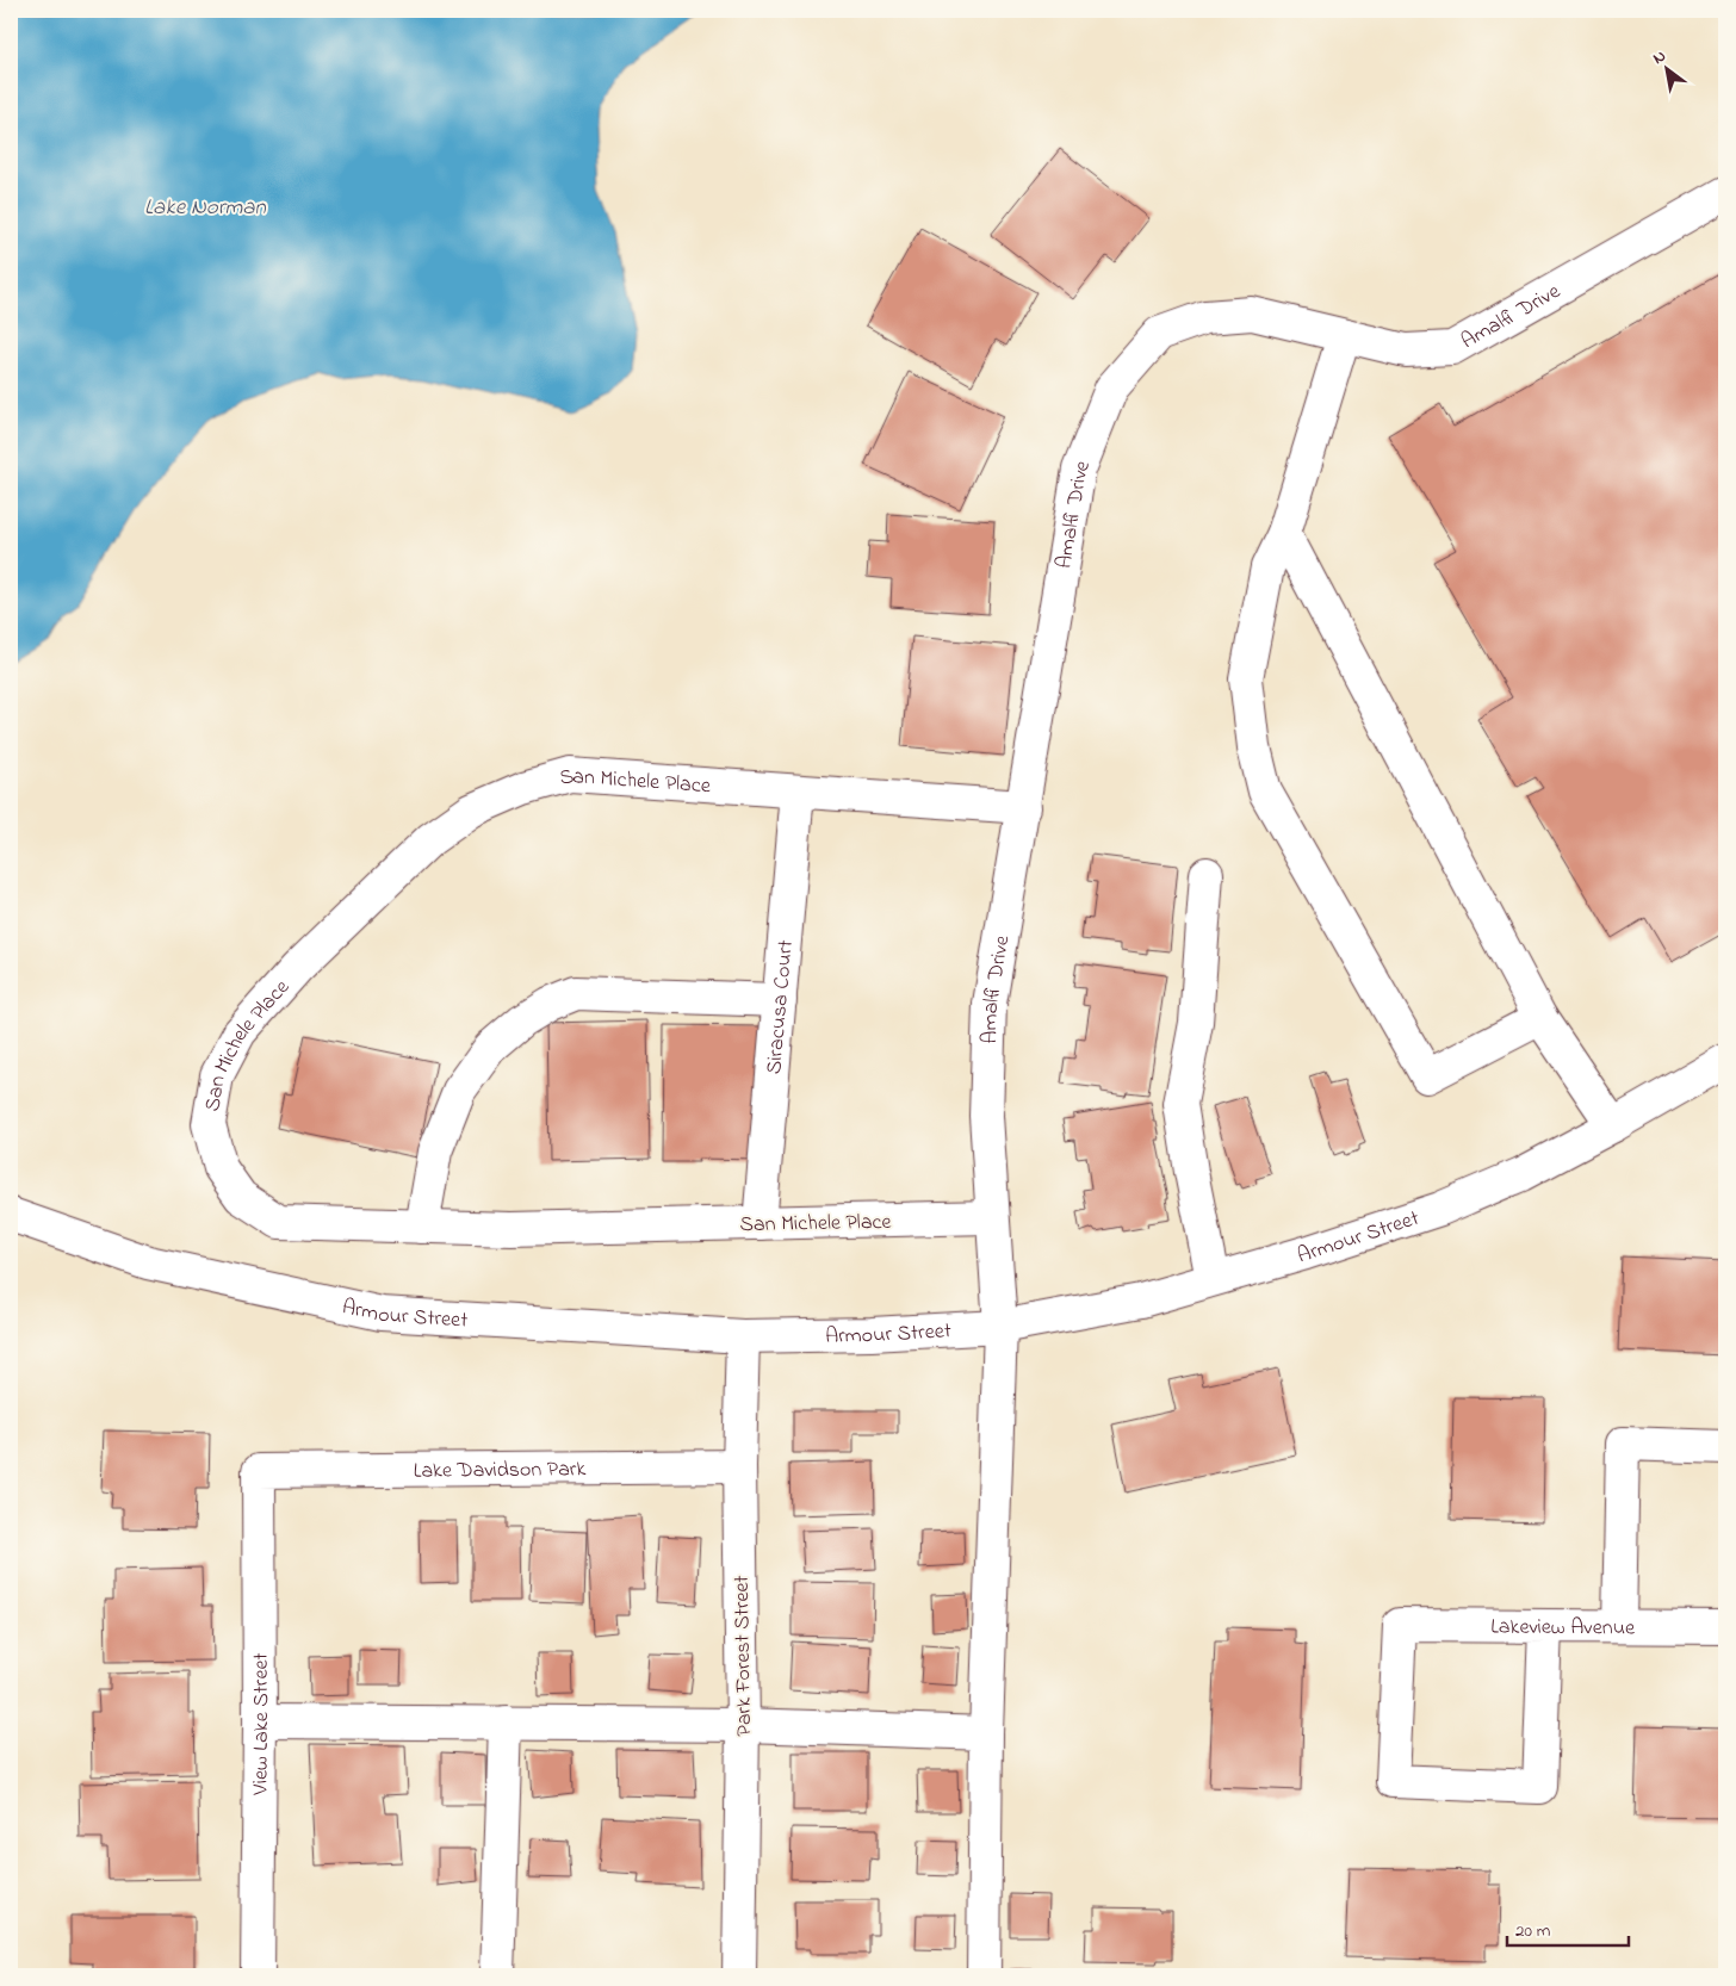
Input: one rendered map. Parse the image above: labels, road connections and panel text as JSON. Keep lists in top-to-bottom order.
{
  "streets": {
    "street": [
      "Amalfi Drive",
      "San Michele Place",
      "Siracusa Court",
      "Armour Street",
      "Lake Davidson Park",
      "Lakeview Avenue",
      "Park Forest Street",
      "View Lake Street"
    ]
  },
  "crossings": [
    ["Amalfi Drive", "San Michele Place"],
    ["Amalfi Drive", "Armour Street"],
    ["San Michele Place", "Siracusa Court"],
    ["Armour Street", "Park Forest Street"],
    ["Lake Davidson Park", "Park Forest Street"],
    ["Lake Davidson Park", "View Lake Street"]
  ],
  "water": ["Lake Norman"],
  "scale_bar": "20 m",
  "north": "top left"
}
